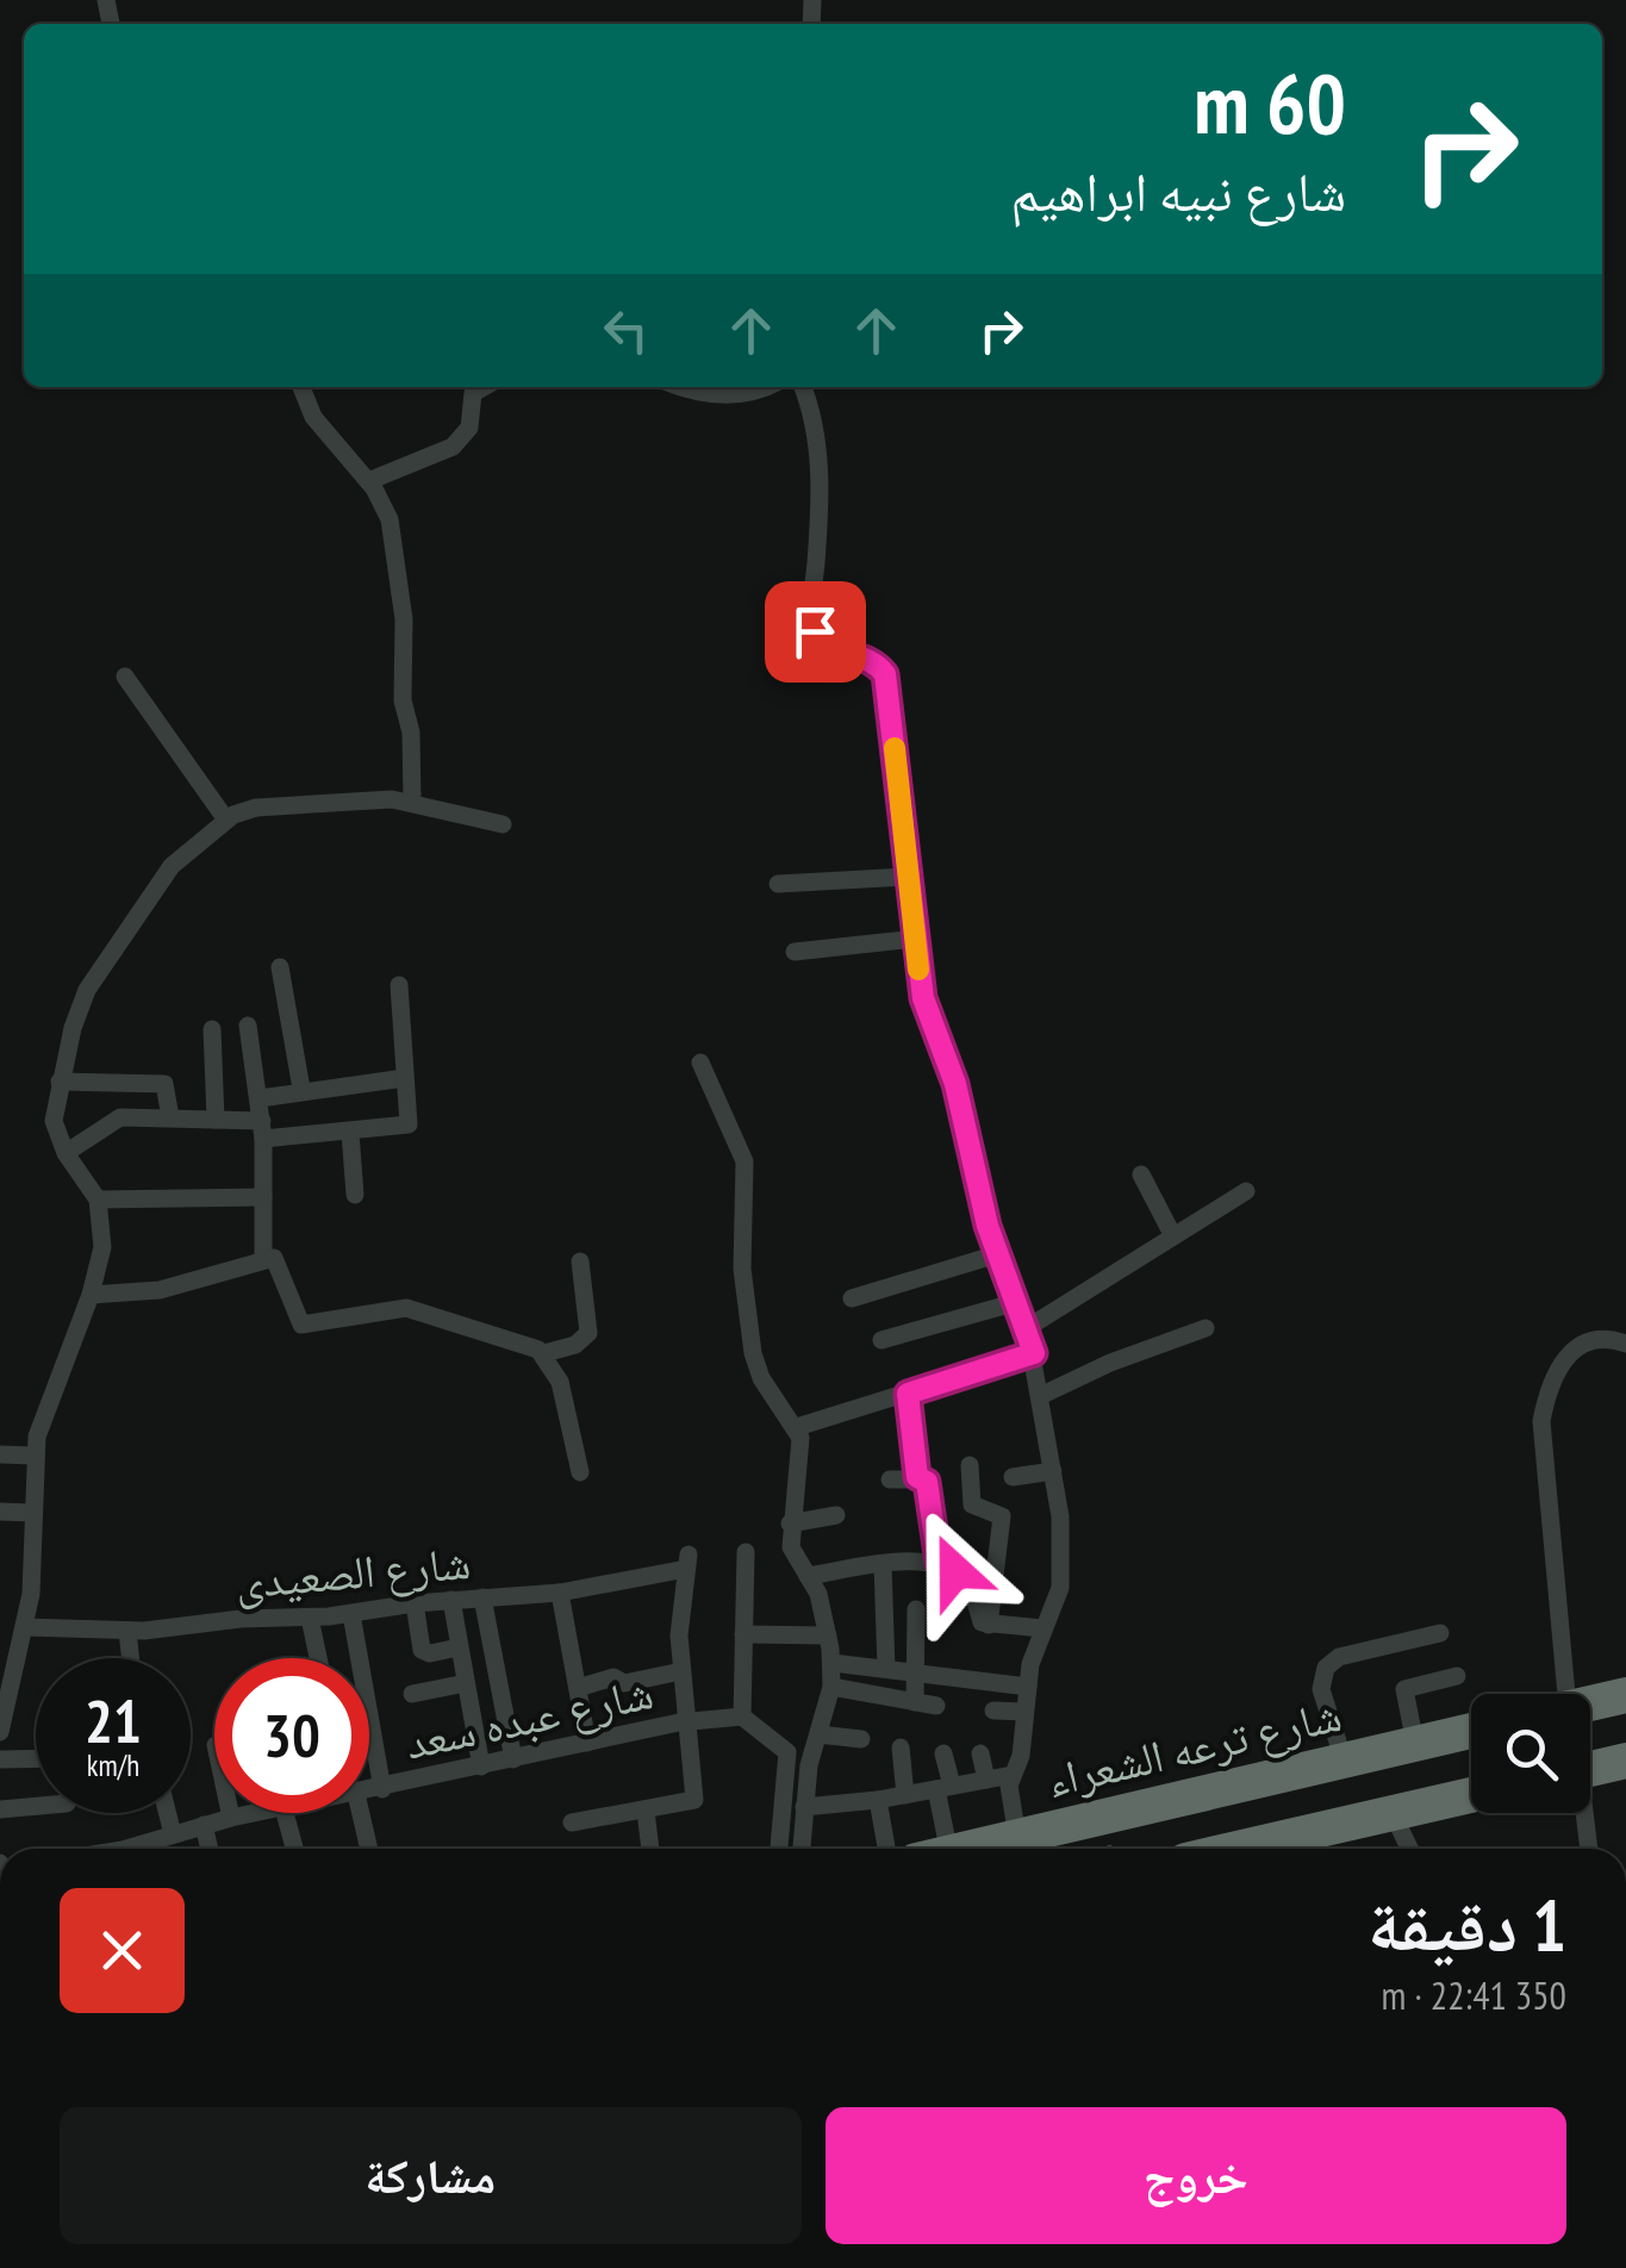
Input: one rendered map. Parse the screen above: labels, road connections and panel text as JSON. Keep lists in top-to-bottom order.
{
  "streets": {
    "highway": ["شارع ترعه الشعراء"],
    "street": ["شارع الصعيدى", "شارع عبده سعد"]
  },
  "page": {
    "turn": ["60 m", "شارع نبيه ابراهيم"],
    "speed": "21 km/h",
    "limit": "30",
    "heading": ["1 دقيقة", "350 m · 22:41"],
    "buttons": ["خروج", "مشاركة"]
  }
}
